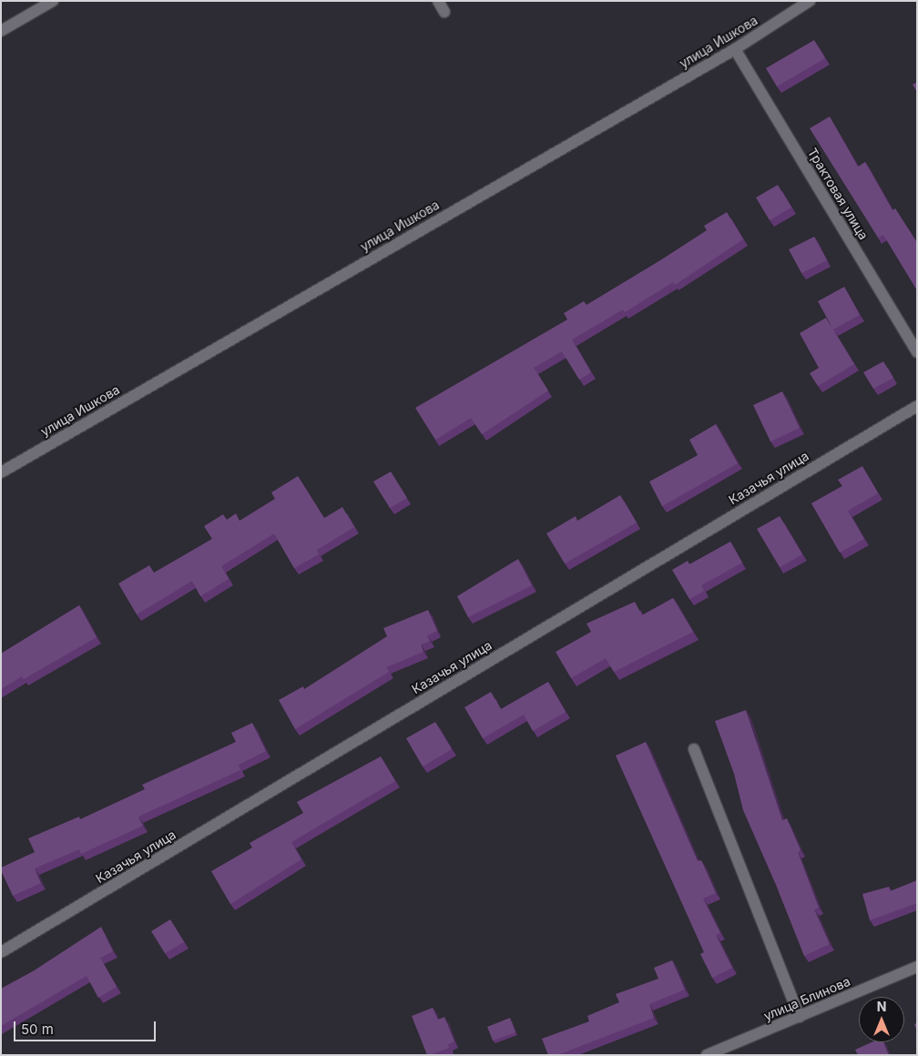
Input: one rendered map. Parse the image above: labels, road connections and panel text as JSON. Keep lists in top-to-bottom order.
{
  "streets": {
    "street": [
      "улица Ишкова",
      "Трактовая улица",
      "Казачья улица",
      "улица Блинова"
    ]
  },
  "crossings": [
    ["улица Ишкова", "Трактовая улица"]
  ],
  "scale_bar": "50 m",
  "north": "top"
}
